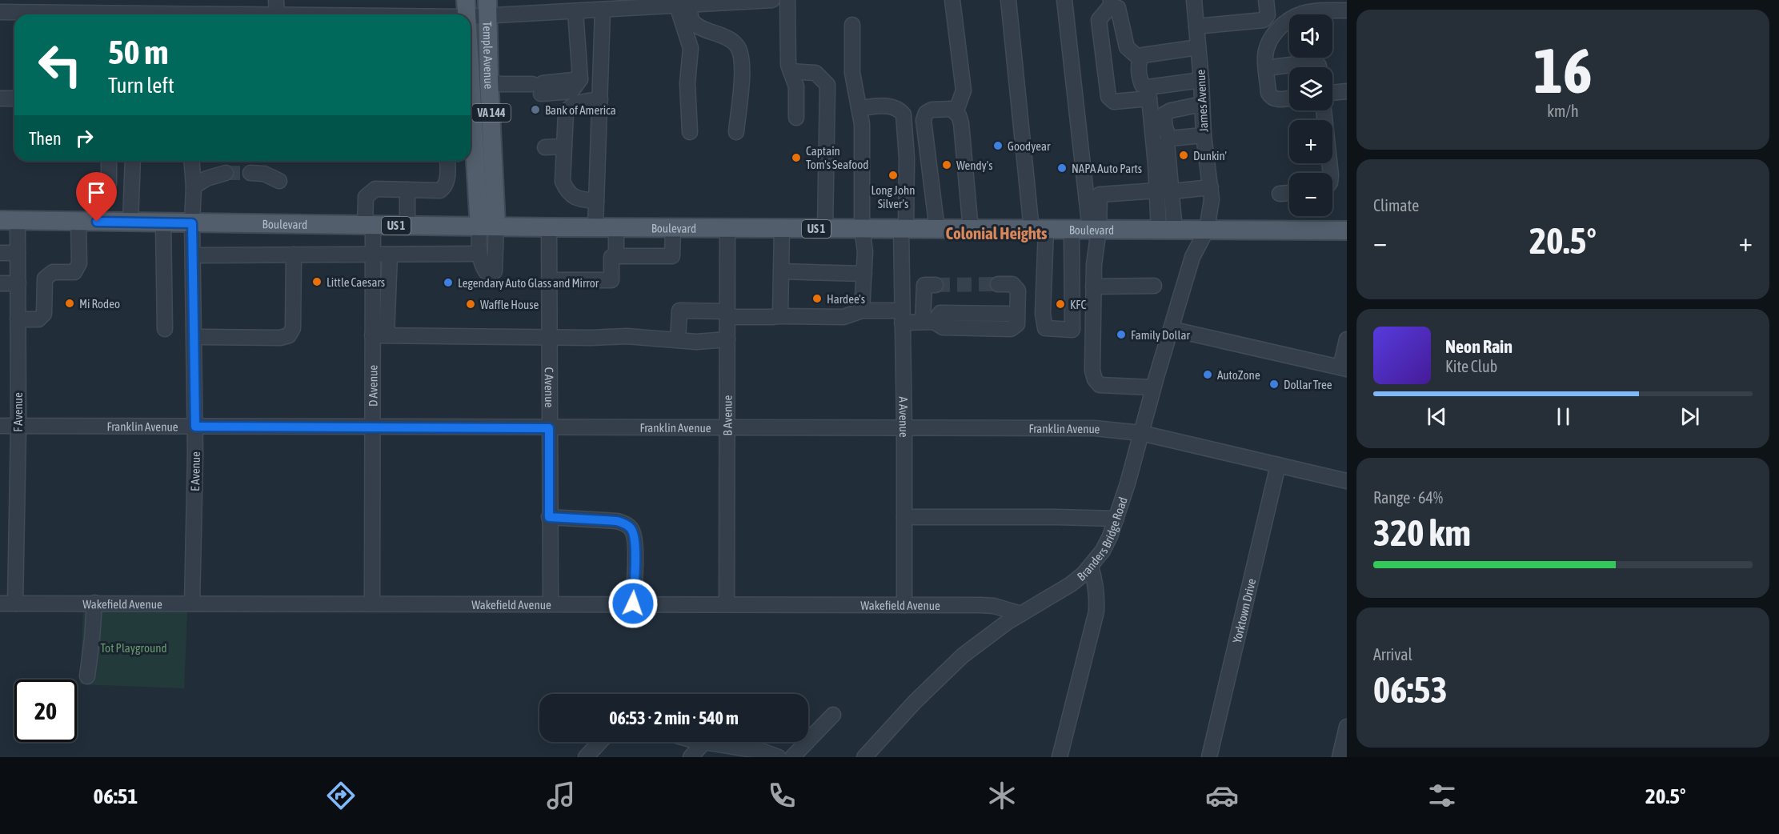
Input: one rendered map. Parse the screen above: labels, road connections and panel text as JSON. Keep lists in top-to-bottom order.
{
  "streets": {
    "main road": [
      "Temple Avenue",
      "VA 144",
      "Boulevard",
      "US 1"
    ],
    "street": [
      "James Avenue",
      "D Avenue",
      "C Avenue",
      "F Avenue",
      "B Avenue",
      "A Avenue",
      "Franklin Avenue",
      "E Avenue",
      "Branders Bridge Road",
      "Wakefield Avenue",
      "Yorktown Drive"
    ]
  },
  "crossings": [
    ["Temple Avenue", "Boulevard"],
    ["James Avenue", "Boulevard"],
    ["James Avenue", "Branders Bridge Road"],
    ["Boulevard", "D Avenue"],
    ["Boulevard", "C Avenue"],
    ["Boulevard", "F Avenue"],
    ["Boulevard", "B Avenue"],
    ["Boulevard", "A Avenue"],
    ["Boulevard", "E Avenue"],
    ["Boulevard", "Branders Bridge Road"],
    ["D Avenue", "Franklin Avenue"],
    ["D Avenue", "Wakefield Avenue"],
    ["C Avenue", "Franklin Avenue"],
    ["C Avenue", "Wakefield Avenue"],
    ["F Avenue", "Franklin Avenue"],
    ["F Avenue", "Wakefield Avenue"],
    ["B Avenue", "Franklin Avenue"],
    ["B Avenue", "Wakefield Avenue"],
    ["A Avenue", "Franklin Avenue"],
    ["A Avenue", "Wakefield Avenue"],
    ["Franklin Avenue", "E Avenue"],
    ["Franklin Avenue", "Branders Bridge Road"],
    ["Franklin Avenue", "Yorktown Drive"],
    ["E Avenue", "Wakefield Avenue"],
    ["Branders Bridge Road", "Wakefield Avenue"]
  ],
  "districts": ["Colonial Heights"],
  "parks": ["Tot Playground"],
  "places": [
    "Bank of America",
    "Goodyear",
    "Dunkin'",
    "Captain Tom's Seafood",
    "Wendy's",
    "NAPA Auto Parts",
    "Long John Silver's",
    "Little Caesars",
    "Legendary Auto Glass and Mirror",
    "Hardee's",
    "Mi Rodeo",
    "Waffle House",
    "KFC",
    "Family Dollar",
    "AutoZone",
    "Dollar Tree"
  ],
  "page": {
    "tile": [
      ["16", "km/h"],
      "Climate",
      ["Range · 64%", "320 km"],
      ["Arrival", "06:53"]
    ],
    "map_buttons": ["+", "−"],
    "turn": ["50 m", "Turn left"],
    "then": "Then",
    "heat": ["−", "20.5°", "+"],
    "song": ["Neon Rain", "Kite Club"],
    "limit": "20",
    "trip": "06:53 · 2 min · 540 m",
    "tabs": ["06:51", "20.5°"]
  }
}
